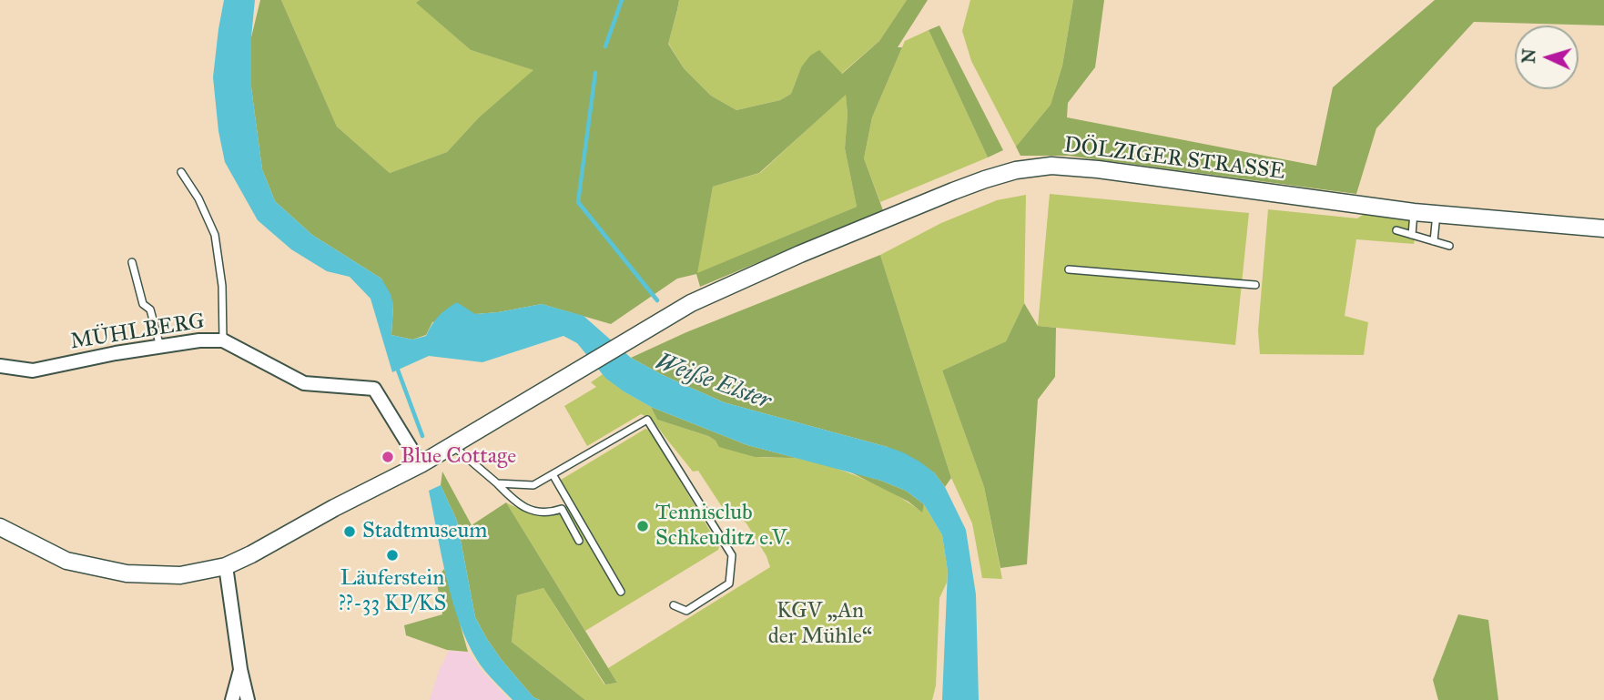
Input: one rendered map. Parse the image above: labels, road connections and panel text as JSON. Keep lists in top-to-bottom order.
{
  "streets": {
    "street": ["DÖLZIGER STRASSE", "MÜHLBERG"]
  },
  "crossings": [
    ["DÖLZIGER STRASSE", "MÜHLBERG"]
  ],
  "water": ["Weiße Elster"],
  "parks": ["KGV „An der Mühle“"],
  "places": [
    "Blue Cottage",
    "Tennisclub Schkeuditz e.V.",
    "Stadtmuseum",
    "Läuferstein ??-33 KP/KS"
  ],
  "north": "left"
}
